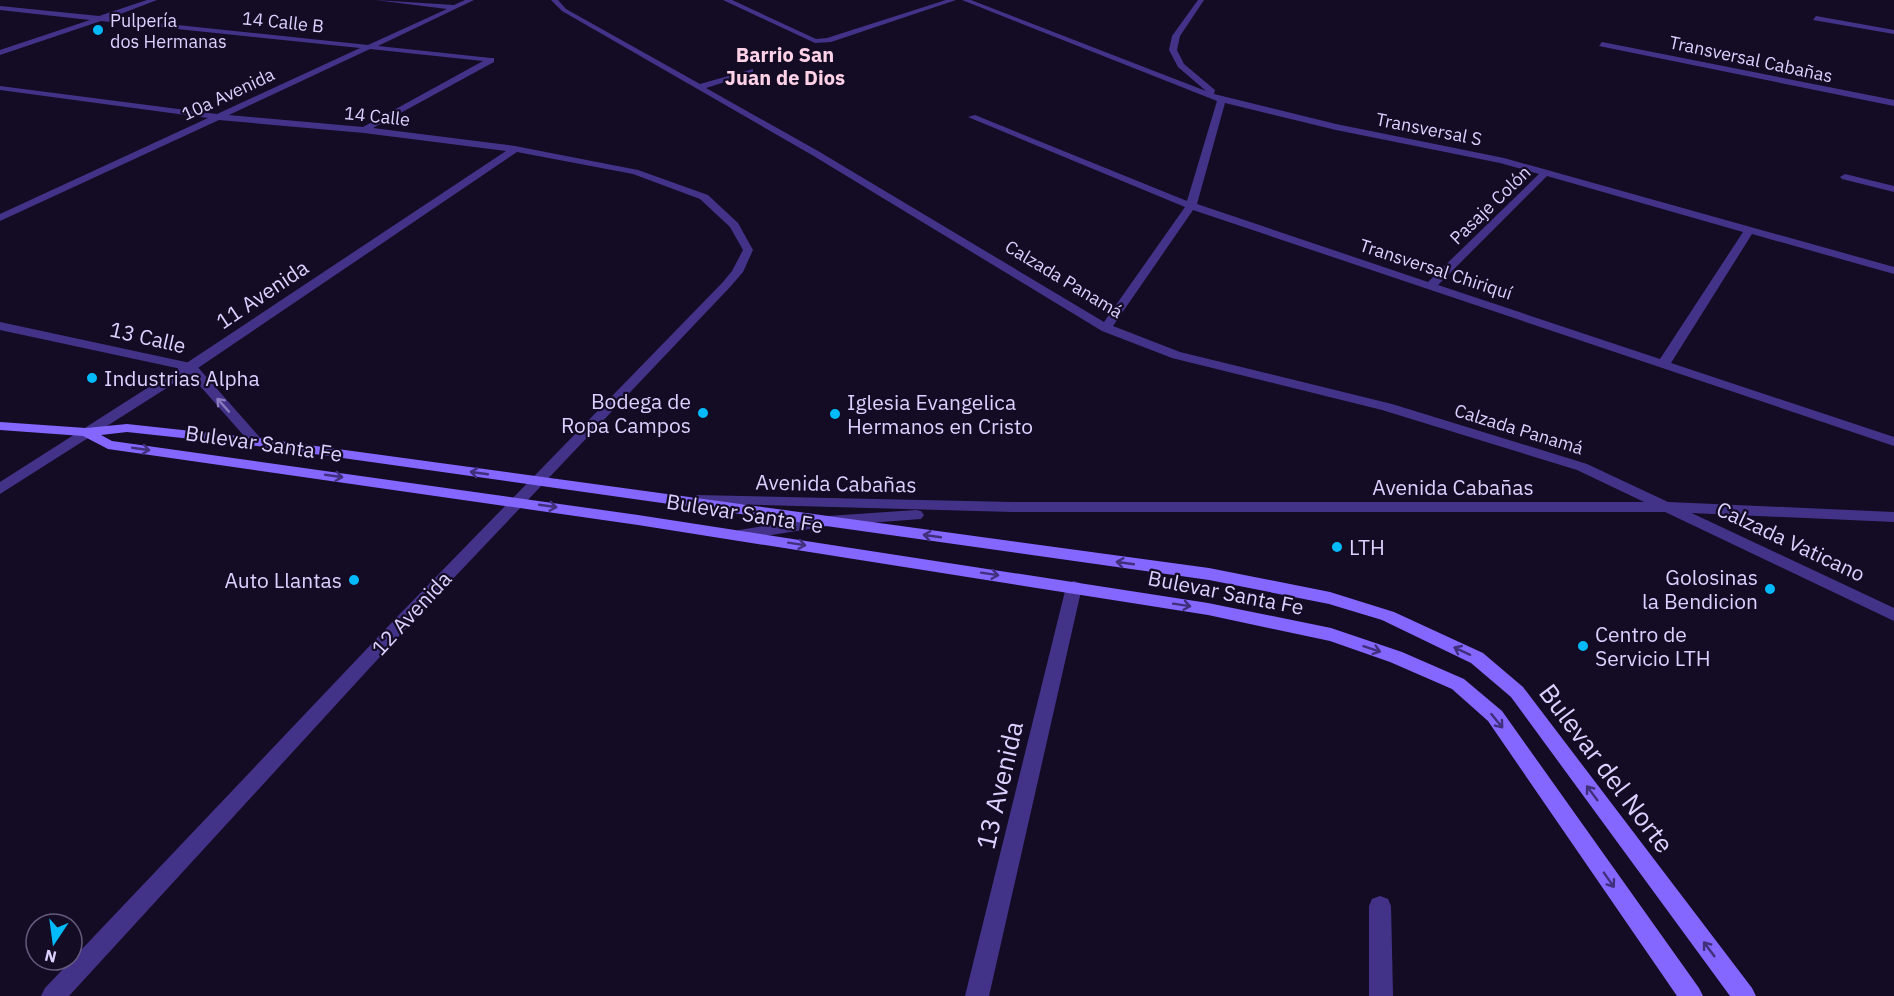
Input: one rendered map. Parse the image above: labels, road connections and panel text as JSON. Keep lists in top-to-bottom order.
{
  "streets": {
    "main road": ["Bulevar Santa Fe", "Bulevar del Norte"],
    "street": [
      "14 Calle B",
      "Transversal Cabañas",
      "10a Avenida",
      "14 Calle",
      "Transversal S",
      "Pasaje Colón",
      "Transversal Chiriquí",
      "Calzada Panamá",
      "11 Avenida",
      "13 Calle",
      "Avenida Cabañas",
      "Calzada Vaticano",
      "12 Avenida",
      "13 Avenida"
    ]
  },
  "crossings": [
    ["14 Calle B", "10a Avenida"],
    ["14 Calle B", "14 Calle"],
    ["10a Avenida", "14 Calle"],
    ["14 Calle", "11 Avenida"],
    ["14 Calle", "12 Avenida"],
    ["Transversal S", "Pasaje Colón"],
    ["Pasaje Colón", "Transversal Chiriquí"],
    ["Calzada Panamá", "Avenida Cabañas"],
    ["Calzada Panamá", "Calzada Vaticano"],
    ["11 Avenida", "13 Calle"],
    ["11 Avenida", "Bulevar Santa Fe"],
    ["13 Calle", "Bulevar Santa Fe"],
    ["Bulevar Santa Fe", "Avenida Cabañas"],
    ["Bulevar Santa Fe", "12 Avenida"],
    ["Bulevar Santa Fe", "Bulevar del Norte"],
    ["Bulevar Santa Fe", "13 Avenida"],
    ["Avenida Cabañas", "Calzada Vaticano"]
  ],
  "one_way": ["Bulevar del Norte"],
  "districts": ["Barrio San Juan de Dios"],
  "places": [
    "Pulpería dos Hermanas",
    "Industrias Alpha",
    "Bodega de Ropa Campos",
    "Iglesia Evangelica Hermanos en Cristo",
    "LTH",
    "Auto Llantas",
    "Golosinas la Bendicion",
    "Centro de Servicio LTH"
  ],
  "north": "bottom"
}
